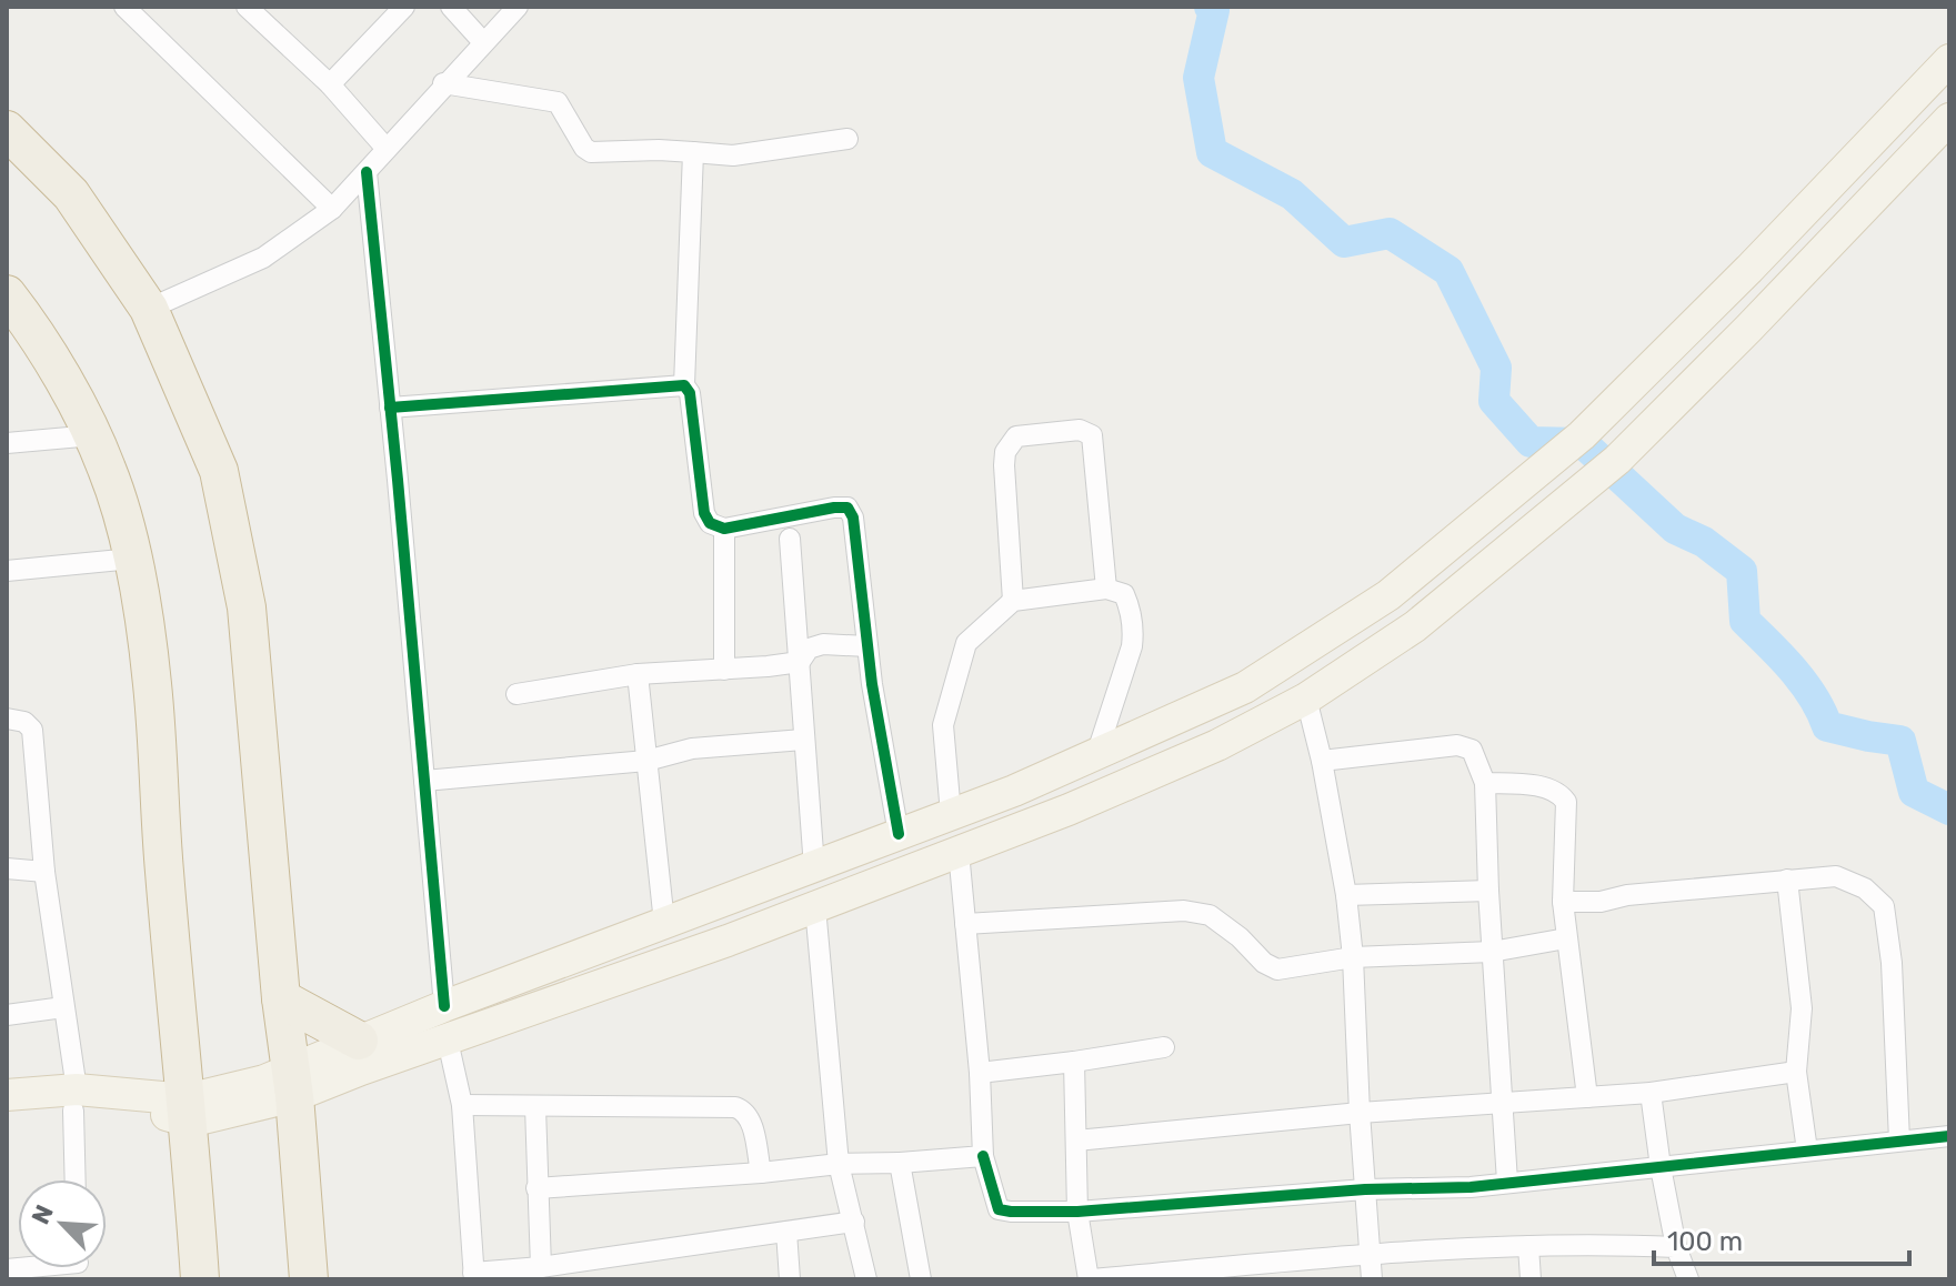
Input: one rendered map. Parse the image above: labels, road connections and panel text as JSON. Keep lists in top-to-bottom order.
{
  "scale_bar": "100 m",
  "north": "top left"
}
